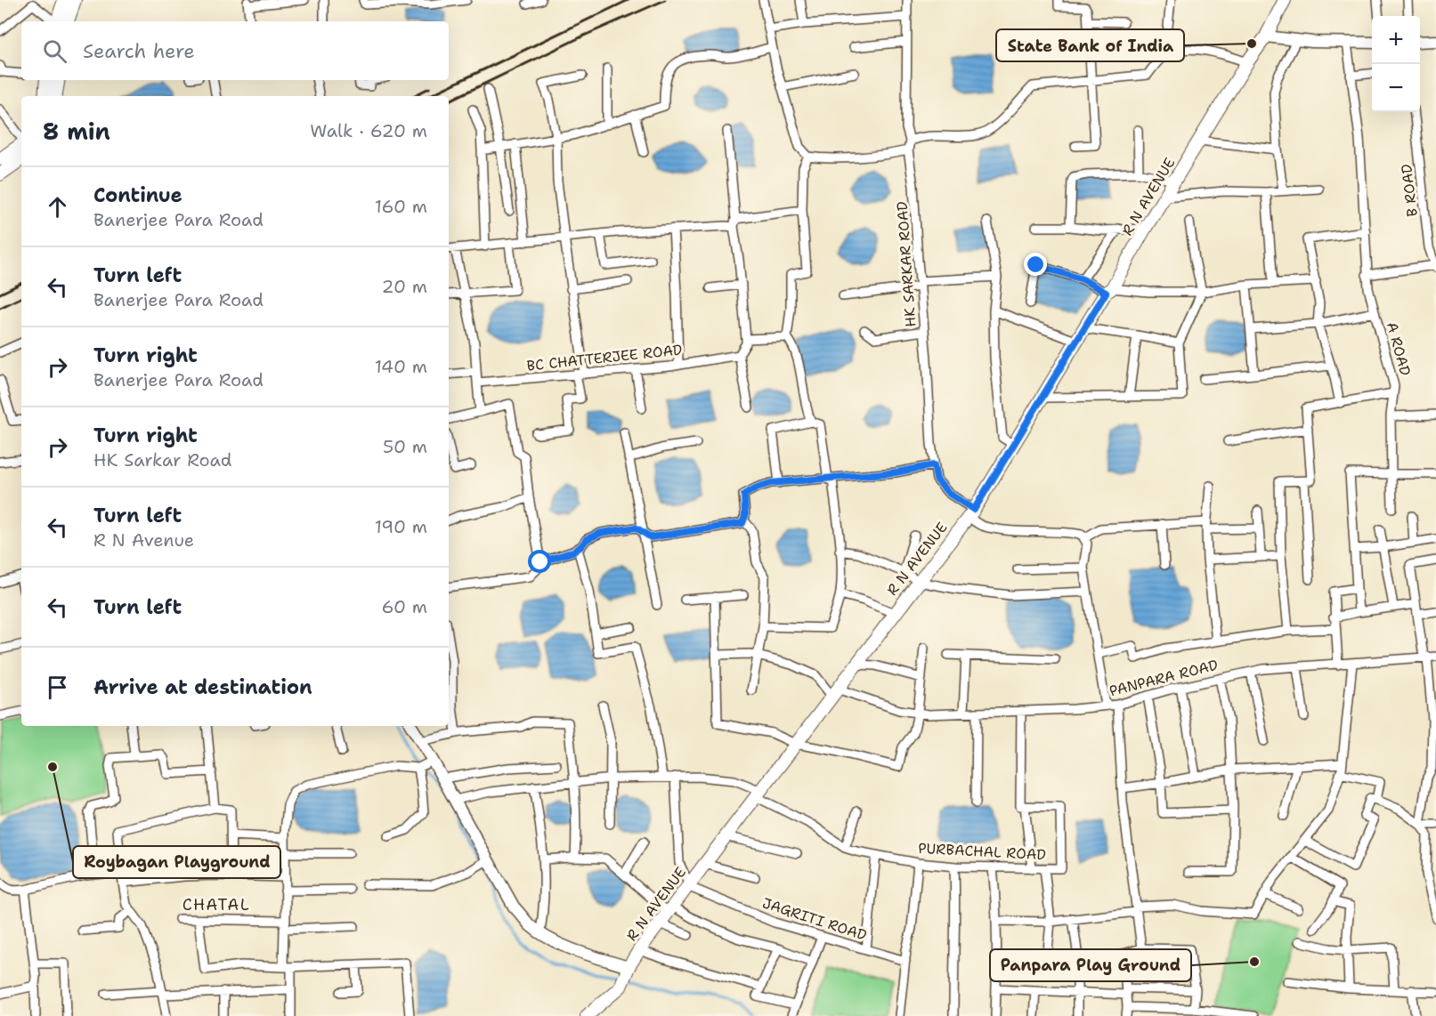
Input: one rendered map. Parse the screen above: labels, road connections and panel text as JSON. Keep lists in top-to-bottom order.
{
  "streets": {
    "main road": ["R N AVENUE"],
    "street": [
      "B ROAD",
      "HK SARKAR ROAD",
      "A ROAD",
      "BC CHATTERJEE ROAD",
      "PANPARA ROAD",
      "PURBACHAL ROAD",
      "JAGRITI ROAD"
    ]
  },
  "crossings": [
    ["R N AVENUE", "HK SARKAR ROAD"],
    ["R N AVENUE", "PANPARA ROAD"],
    ["R N AVENUE", "PURBACHAL ROAD"],
    ["R N AVENUE", "JAGRITI ROAD"]
  ],
  "districts": ["CHATAL"],
  "places": ["State Bank of India", "Roybagan Playground", "Panpara Play Ground"],
  "page": {
    "map_buttons": ["+", "−"],
    "search": "Search here",
    "heading": ["8 min", "Walk · 620 m"],
    "list": [
      ["Continue", "Banerjee Para Road", "160 m"],
      ["Turn left", "Banerjee Para Road", "20 m"],
      ["Turn right", "Banerjee Para Road", "140 m"],
      ["Turn right", "HK Sarkar Road", "50 m"],
      ["Turn left", "R N Avenue", "190 m"],
      ["Turn left", "60 m"],
      "Arrive at destination"
    ]
  }
}
